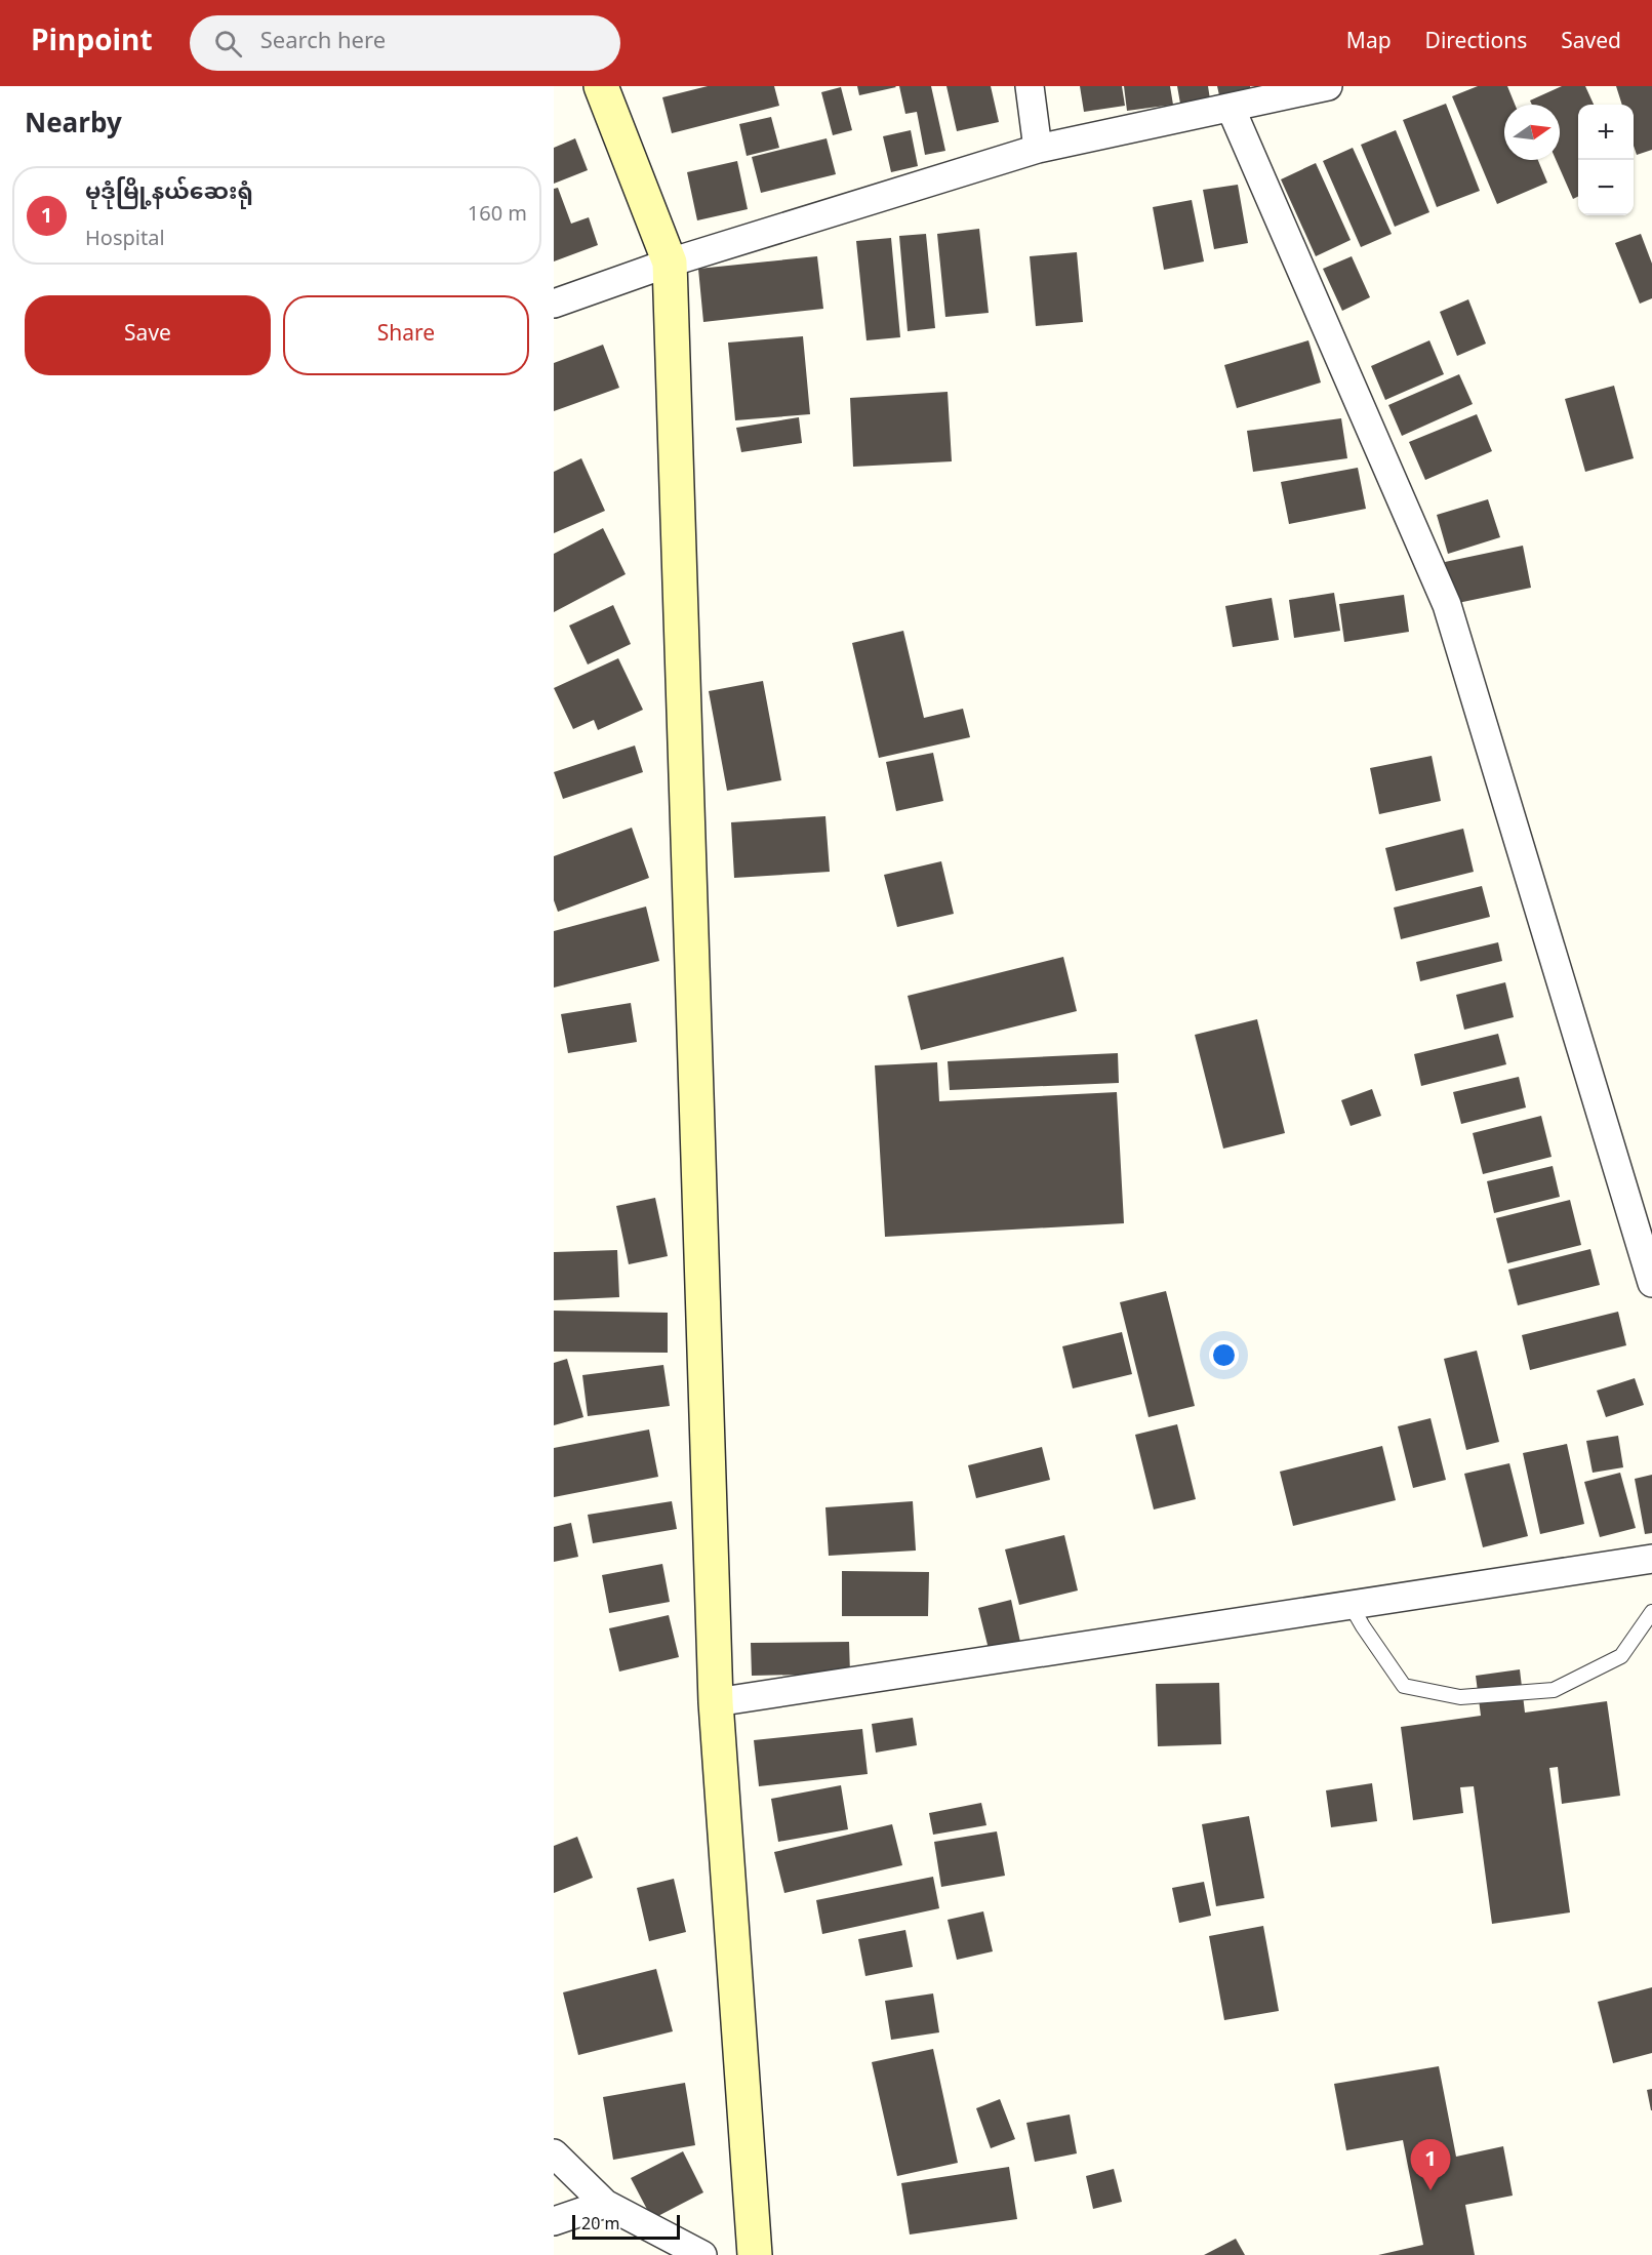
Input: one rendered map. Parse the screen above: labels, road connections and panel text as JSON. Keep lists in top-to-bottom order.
{
  "scale_bar": "20 m",
  "north": "right",
  "page": {
    "header": "Pinpoint",
    "search": "Search here",
    "nav": ["Map", "Directions", "Saved"],
    "heading": "Nearby",
    "map_buttons": ["+", "−"],
    "list": [
      {
        "mark": "1",
        "name": "မုဒုံမြို့နယ်ဆေးရုံ",
        "note": "Hospital",
        "value": "160 m"
      }
    ],
    "buttons": ["Save", "Share"],
    "pins": "1",
    "scale": "20 m"
  }
}
